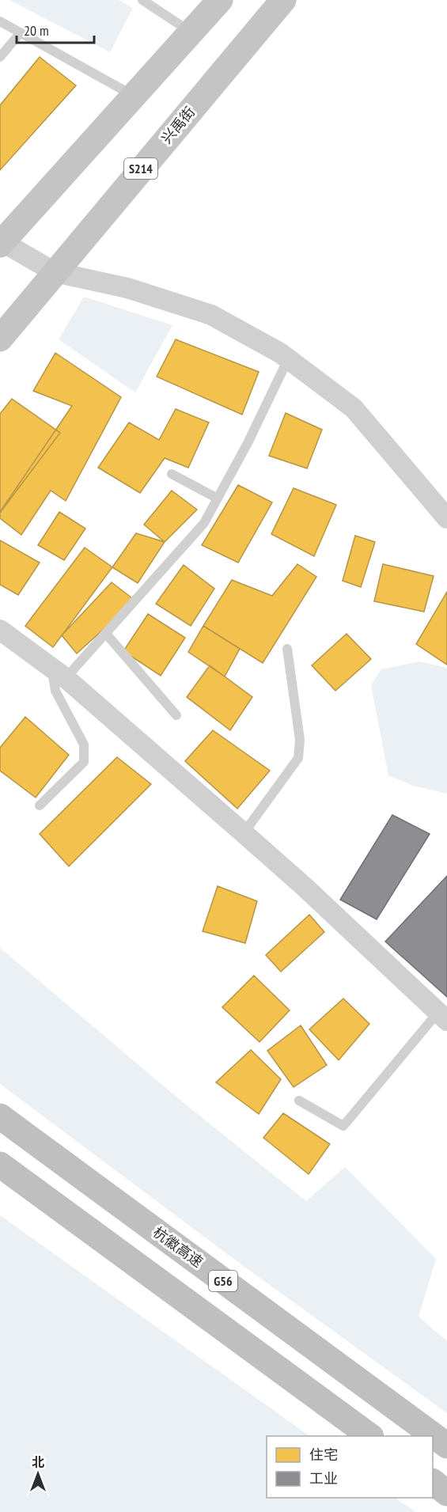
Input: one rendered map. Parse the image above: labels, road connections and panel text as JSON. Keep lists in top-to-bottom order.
{
  "streets": {
    "highway": ["杭徽高速", "G56"],
    "main road": ["兴禹街", "S214"]
  },
  "legend": ["住宅", "工业"],
  "scale_bar": "20 m",
  "north": "top"
}
